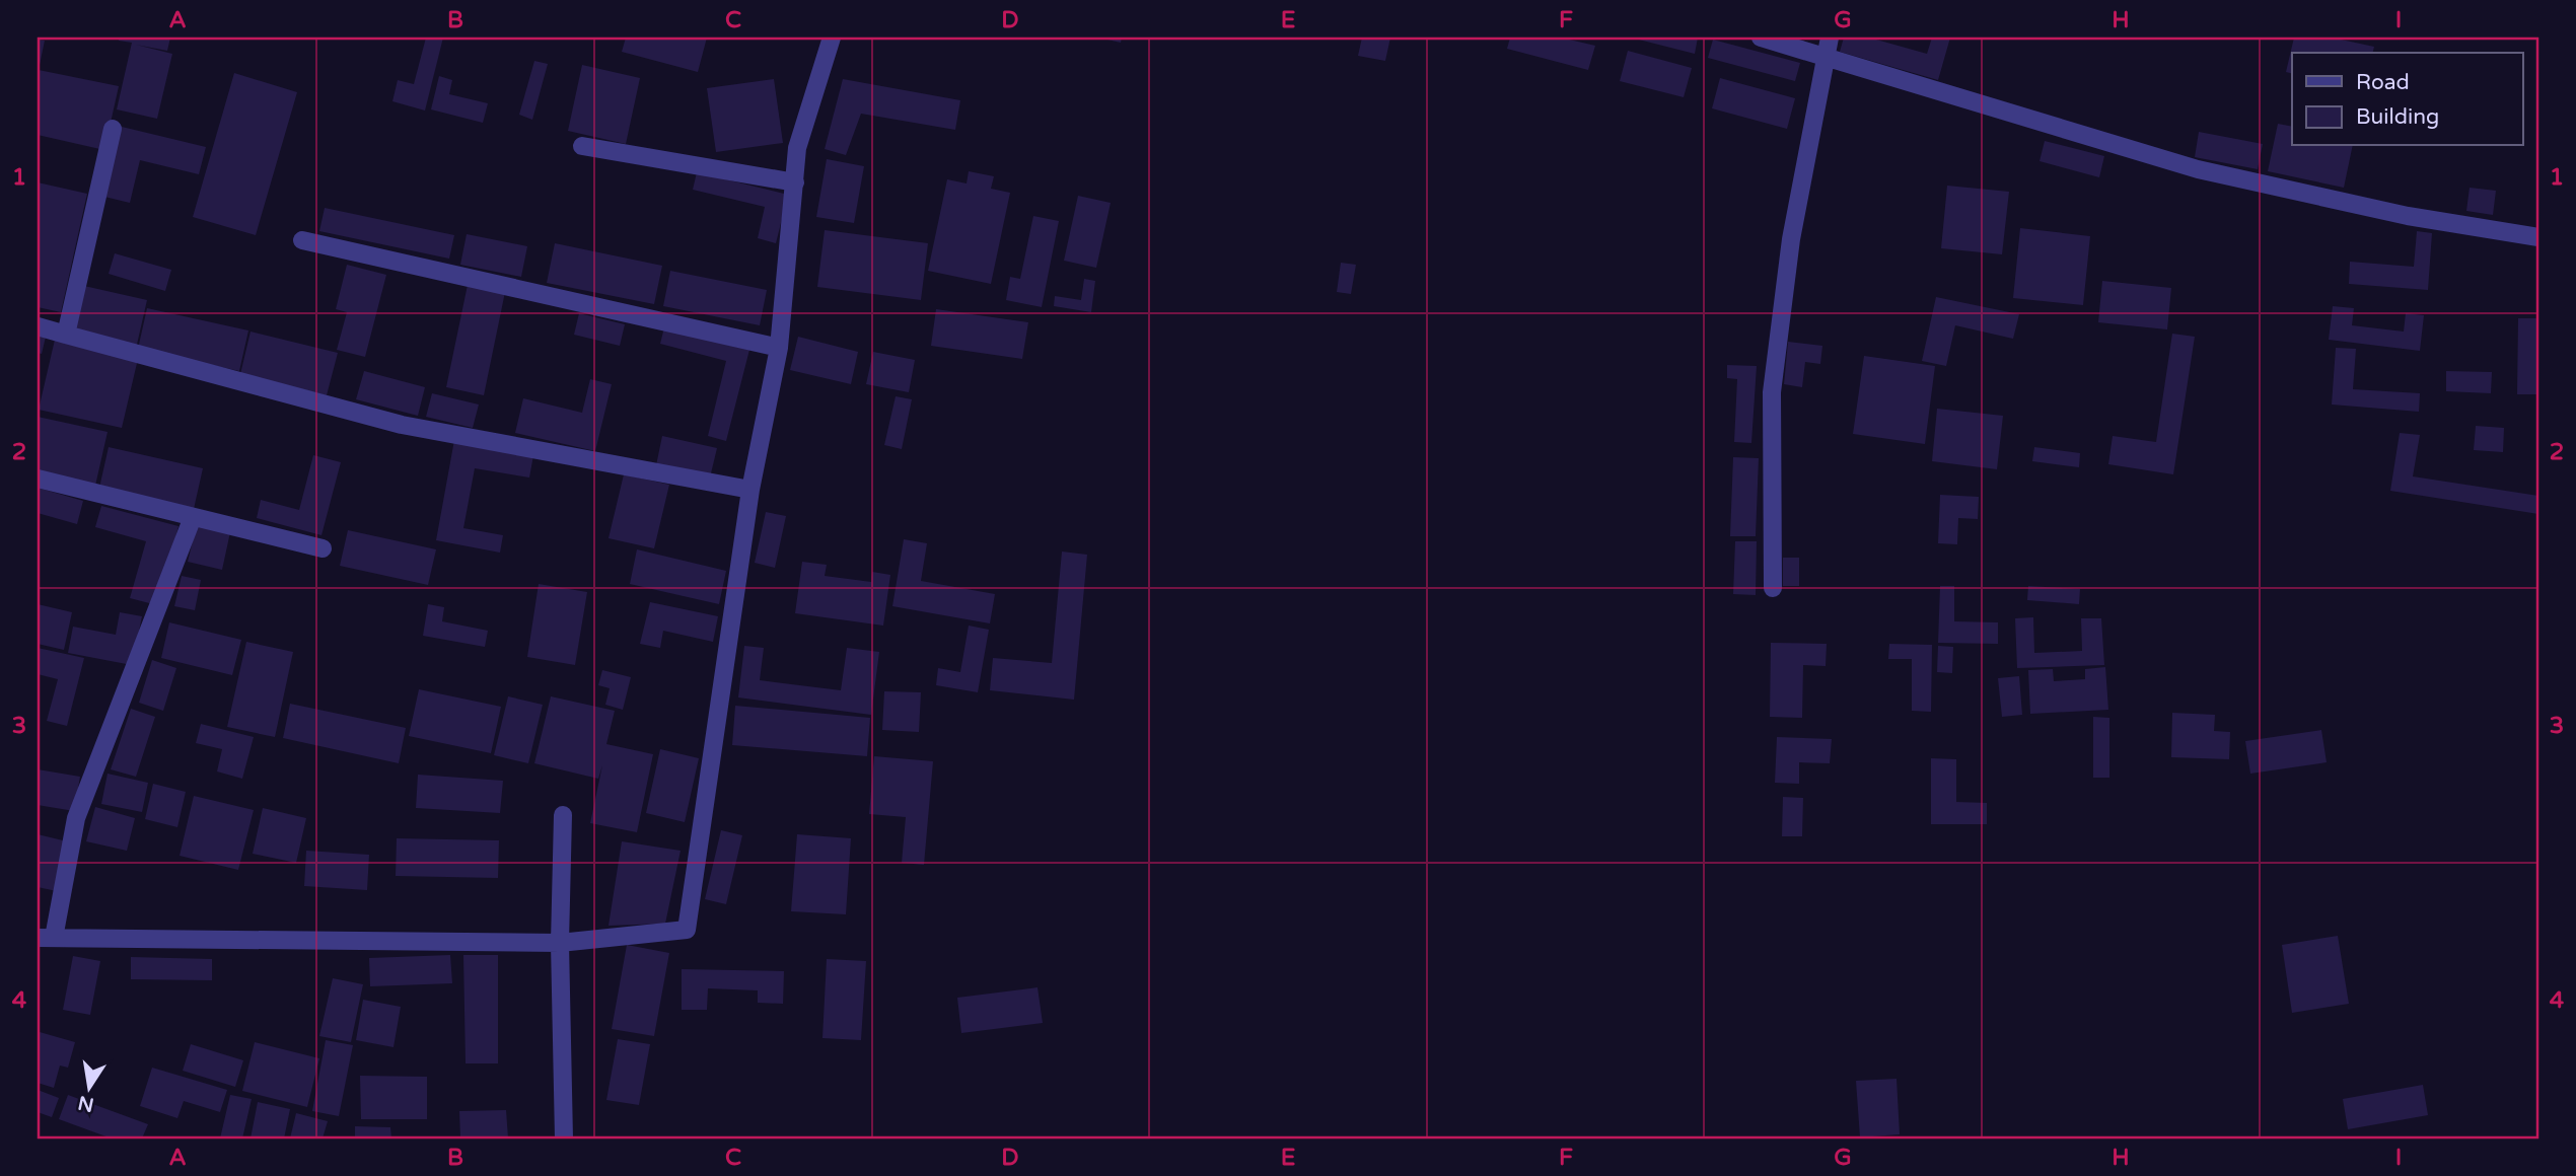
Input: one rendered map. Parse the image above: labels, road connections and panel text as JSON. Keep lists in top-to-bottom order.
{
  "legend": ["Road", "Building"],
  "north": "bottom",
  "grid": {
    "columns": [
      "A",
      "B",
      "C",
      "D",
      "E",
      "F",
      "G",
      "H",
      "I"
    ],
    "rows": [
      "1",
      "2",
      "3",
      "4"
    ]
  }
}
